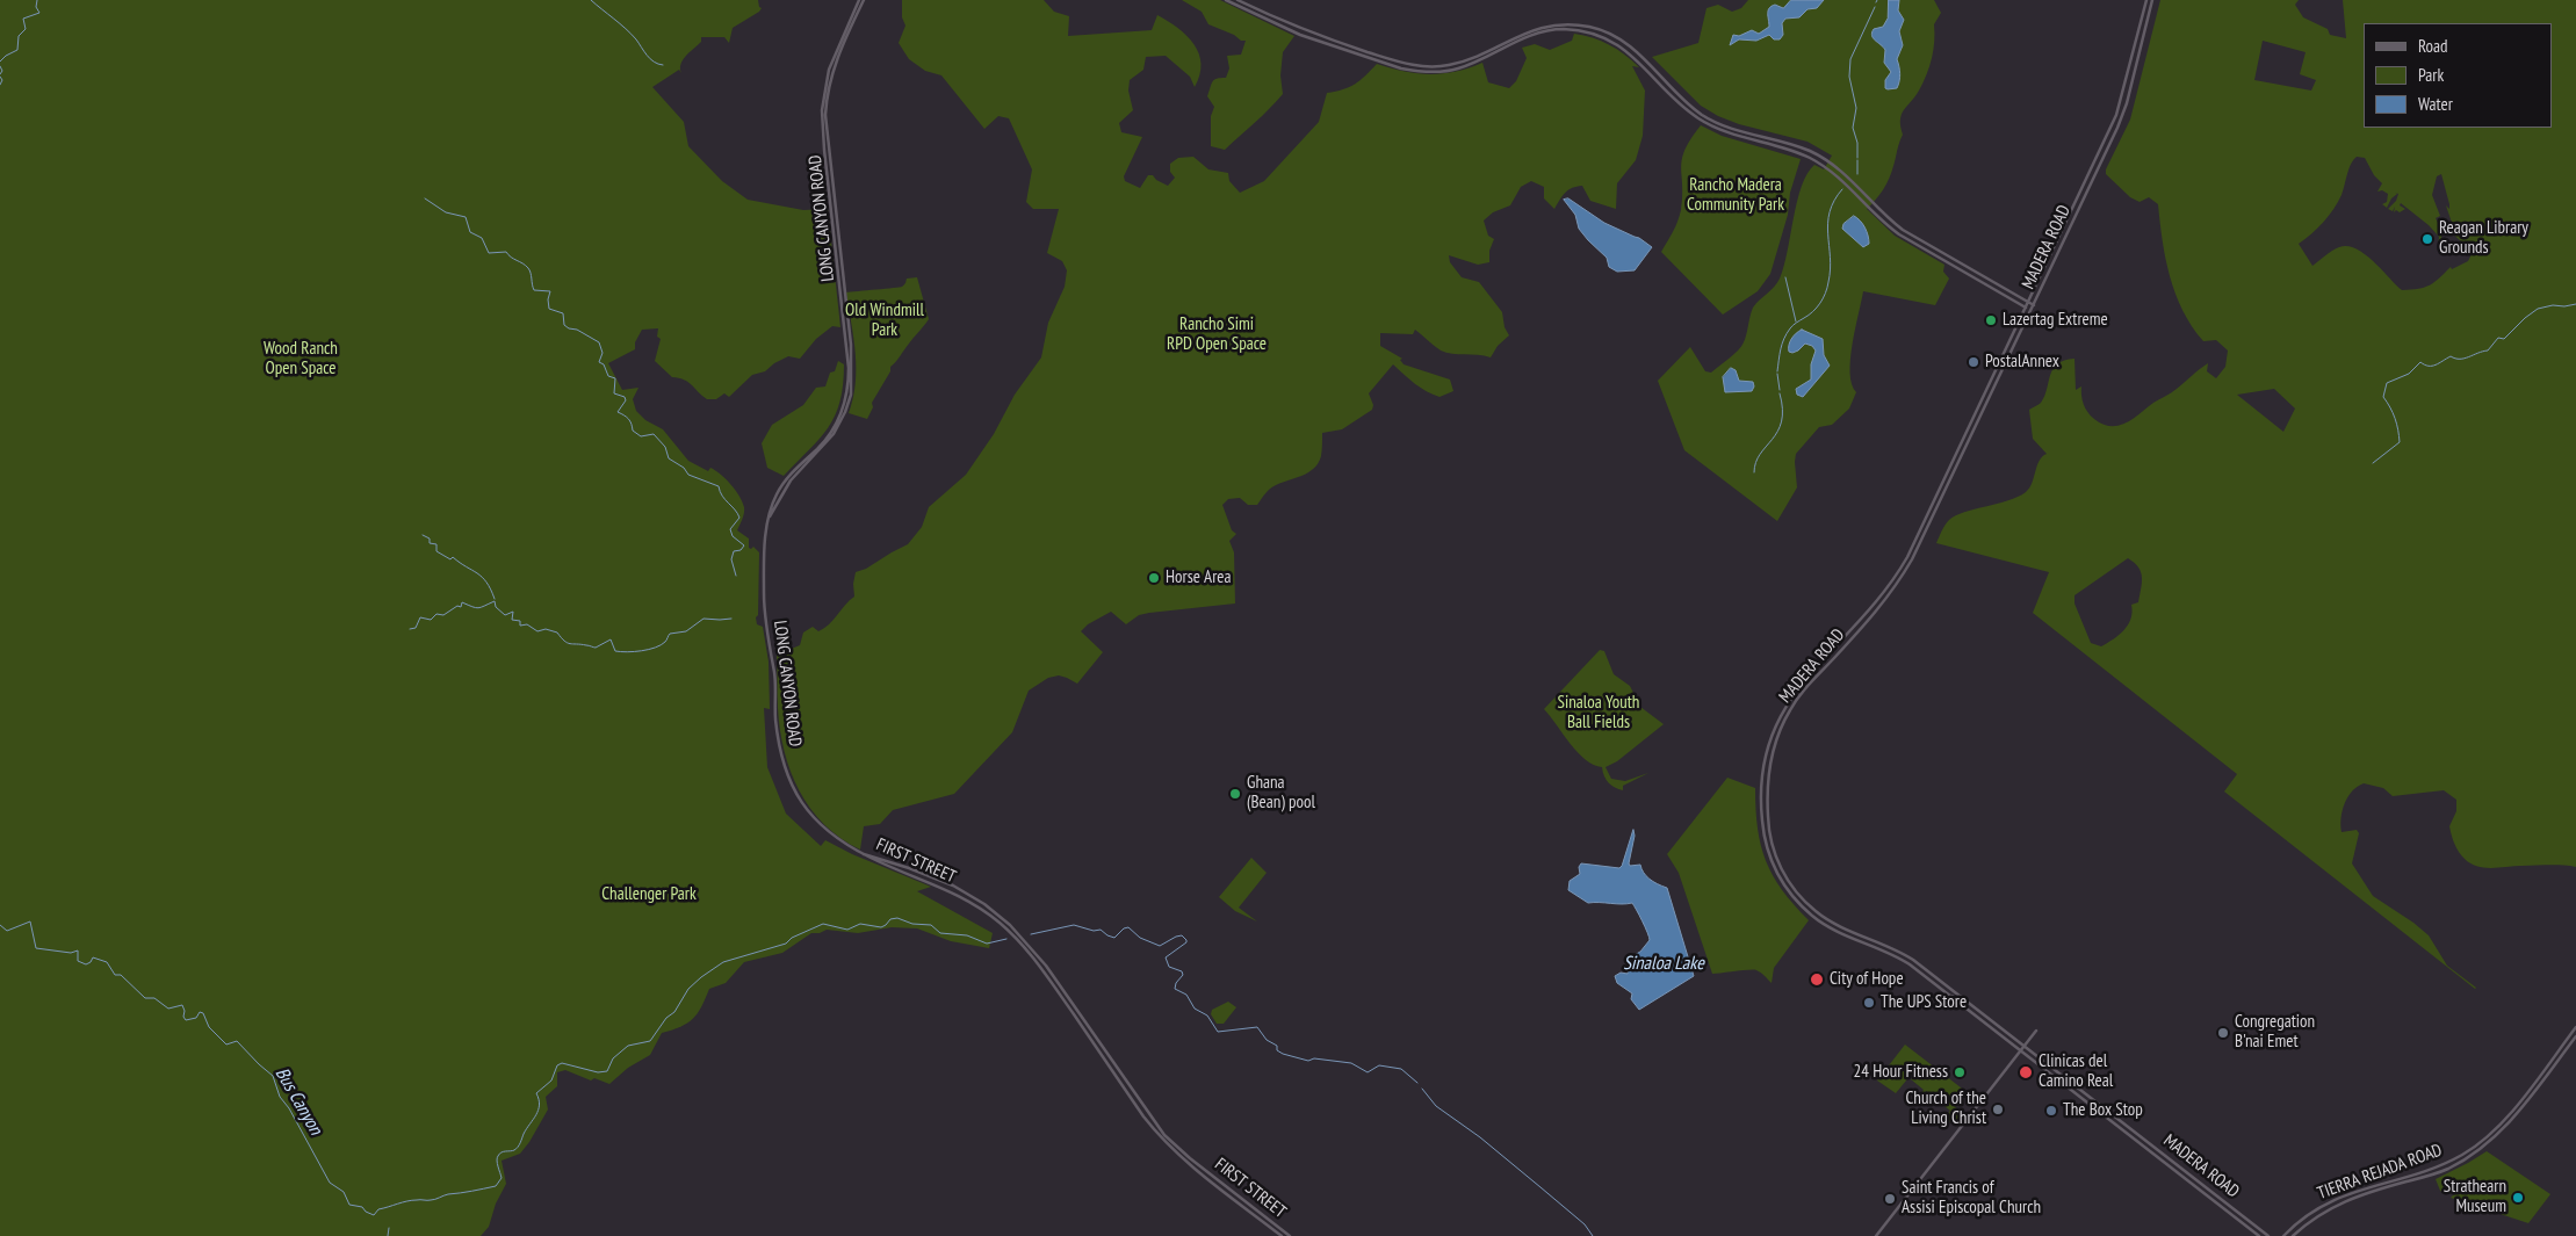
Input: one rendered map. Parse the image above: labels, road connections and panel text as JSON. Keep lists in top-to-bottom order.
{
  "streets": {
    "main road": [
      "LONG CANYON ROAD",
      "MADERA ROAD",
      "FIRST STREET",
      "TIERRA REJADA ROAD"
    ]
  },
  "crossings": [
    ["LONG CANYON ROAD", "FIRST STREET"]
  ],
  "water": ["Sinaloa Lake", "Bus Canyon"],
  "parks": [
    "Rancho Madera Community Park",
    "Old Windmill Park",
    "Rancho Simi RPD Open Space",
    "Wood Ranch Open Space",
    "Sinaloa Youth Ball Fields",
    "Challenger Park"
  ],
  "places": [
    "Reagan Library Grounds",
    "Lazertag Extreme",
    "PostalAnnex",
    "Horse Area",
    "Ghana (Bean) pool",
    "City of Hope",
    "The UPS Store",
    "Congregation B'nai Emet",
    "24 Hour Fitness",
    "Clinicas del Camino Real",
    "Church of the Living Christ",
    "The Box Stop",
    "Strathearn Museum",
    "Saint Francis of Assisi Episcopal Church"
  ],
  "legend": ["Road", "Park", "Water"]
}
